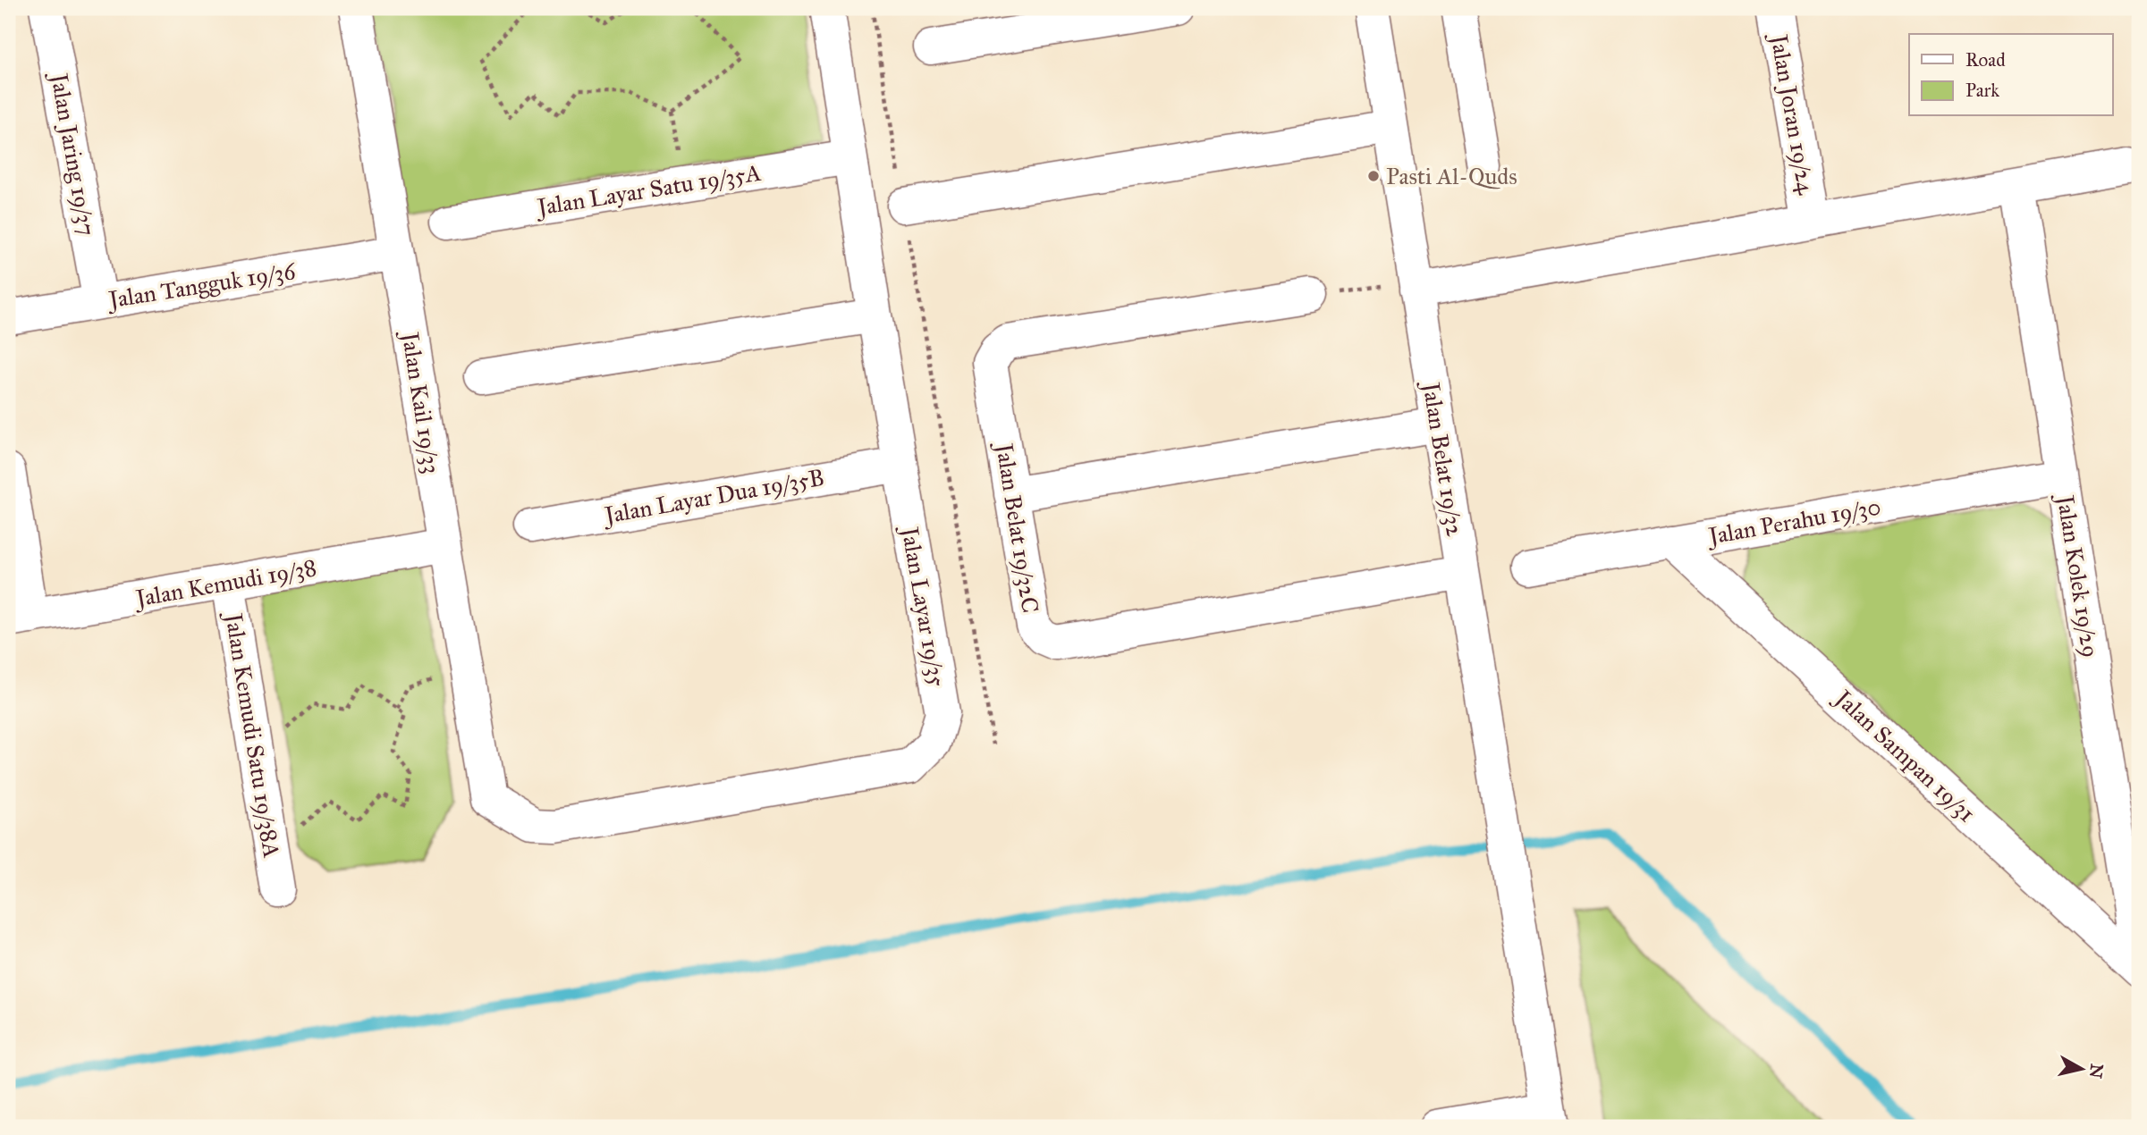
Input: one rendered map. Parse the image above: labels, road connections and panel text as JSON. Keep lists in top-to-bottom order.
{
  "streets": {
    "street": [
      "Jalan Joran 19/24",
      "Jalan Jaring 19/37",
      "Jalan Layar Satu 19/35A",
      "Jalan Tangguk 19/36",
      "Jalan Kail 19/33",
      "Jalan Belat 19/32",
      "Jalan Layar Dua 19/35B",
      "Jalan Perahu 19/30",
      "Jalan Belat 19/32C",
      "Jalan Kolek 19/29",
      "Jalan Kemudi 19/38",
      "Jalan Layar 19/35",
      "Jalan Kemudi Satu 19/38A",
      "Jalan Sampan 19/31"
    ]
  },
  "crossings": [
    ["Jalan Jaring 19/37", "Jalan Tangguk 19/36"],
    ["Jalan Layar Satu 19/35A", "Jalan Layar 19/35"],
    ["Jalan Tangguk 19/36", "Jalan Kail 19/33"],
    ["Jalan Kail 19/33", "Jalan Kemudi 19/38"],
    ["Jalan Kail 19/33", "Jalan Layar 19/35"],
    ["Jalan Belat 19/32", "Jalan Belat 19/32C"],
    ["Jalan Layar Dua 19/35B", "Jalan Layar 19/35"],
    ["Jalan Perahu 19/30", "Jalan Kolek 19/29"],
    ["Jalan Perahu 19/30", "Jalan Sampan 19/31"],
    ["Jalan Kolek 19/29", "Jalan Sampan 19/31"],
    ["Jalan Kemudi 19/38", "Jalan Kemudi Satu 19/38A"]
  ],
  "places": ["Pasti Al-Quds"],
  "legend": ["Road", "Park"],
  "north": "right"
}
